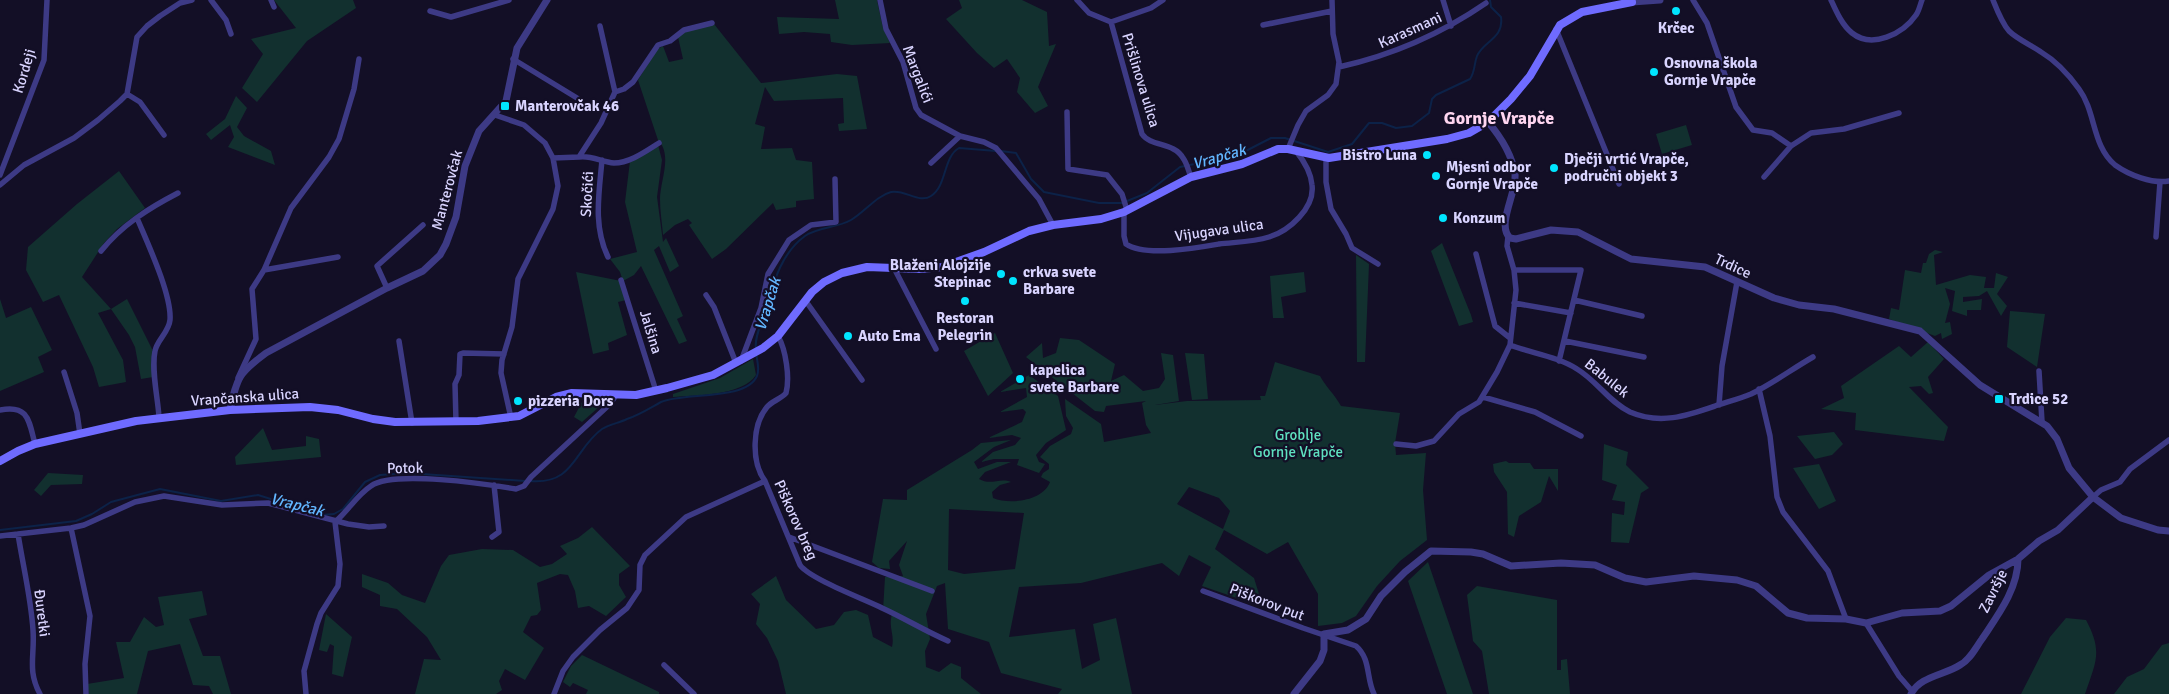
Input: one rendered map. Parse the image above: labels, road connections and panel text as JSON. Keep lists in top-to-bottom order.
{
  "streets": {
    "main road": ["Vrapčanska ulica"],
    "street": [
      "Karasmani",
      "Kordeji",
      "Margalići",
      "Prišlinova ulica",
      "Manterovčak",
      "Skočići",
      "Vijugava ulica",
      "Trdice",
      "Jalšina",
      "Babulek",
      "Potok",
      "Piškorov breg",
      "Završje",
      "Piškorov put",
      "Đuretki"
    ]
  },
  "crossings": [
    ["Margalići", "Vrapčanska ulica"],
    ["Prišlinova ulica", "Vrapčanska ulica"],
    ["Vijugava ulica", "Vrapčanska ulica"],
    ["Trdice", "Završje"],
    ["Jalšina", "Vrapčanska ulica"],
    ["Vrapčanska ulica", "Potok"],
    ["Vrapčanska ulica", "Piškorov breg"]
  ],
  "districts": ["Gornje Vrapče"],
  "water": ["Vrapčak"],
  "parks": ["Groblje Gornje Vrapče"],
  "places": {
    "other": [
      "Krčec",
      "Osnovna škola Gornje Vrapče",
      "Bistro Luna",
      "Dječji vrtić Vrapče, područni objekt 3",
      "Mjesni odbor Gornje Vrapče",
      "Konzum",
      "Blaženi Alojzije Stepinac",
      "crkva svete Barbare",
      "Restoran Pelegrin",
      "Auto Ema",
      "kapelica svete Barbare",
      "pizzeria Dors"
    ],
    "transit": ["Manterovčak 46", "Trdice 52"]
  }
}
